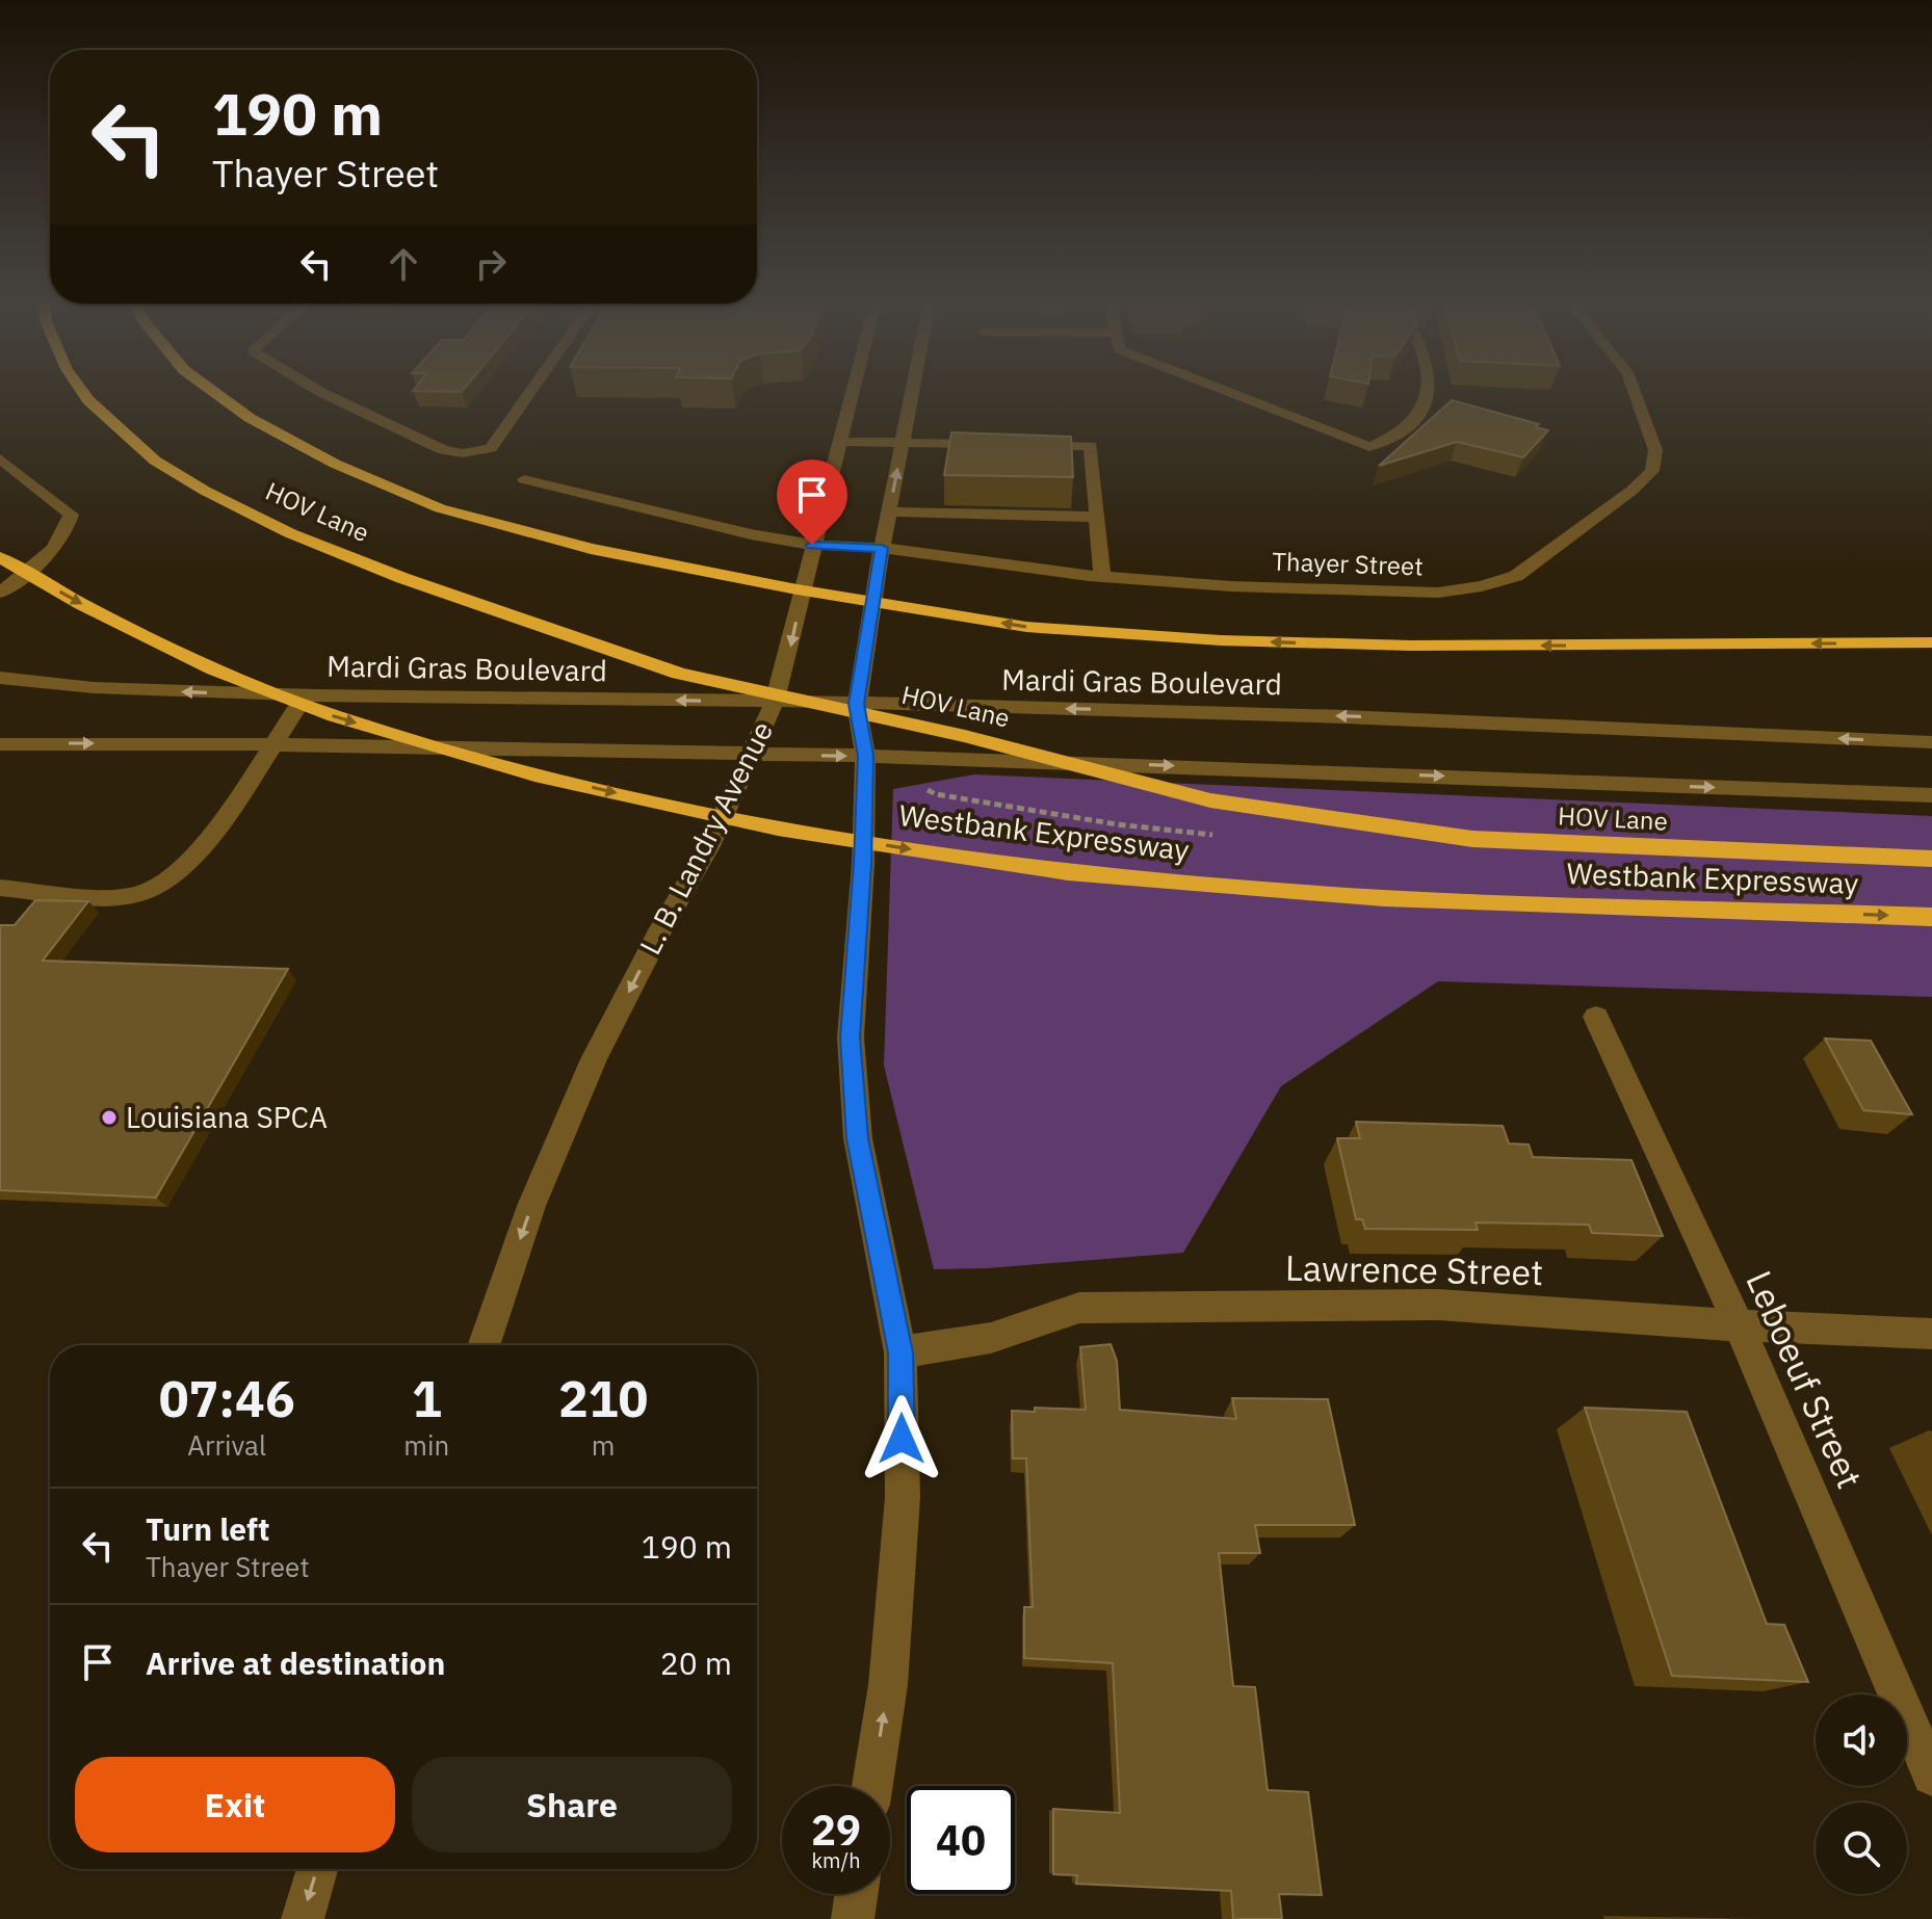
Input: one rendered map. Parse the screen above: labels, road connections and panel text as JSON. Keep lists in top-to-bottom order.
{
  "streets": {
    "highway": ["HOV Lane", "Westbank Expressway"],
    "street": [
      "Thayer Street",
      "Mardi Gras Boulevard",
      "L. B. Landry Avenue",
      "Lawrence Street",
      "Leboeuf Street"
    ]
  },
  "crossings": [
    ["Thayer Street", "L. B. Landry Avenue"],
    ["Mardi Gras Boulevard", "L. B. Landry Avenue"],
    ["Lawrence Street", "Leboeuf Street"]
  ],
  "one_way": ["Westbank Expressway", "L. B. Landry Avenue"],
  "places": ["Louisiana SPCA"],
  "page": {
    "turn": ["190 m", "Thayer Street"],
    "eta": [
      "07:46",
      "Arrival",
      "1",
      "min",
      "210",
      "m"
    ],
    "list": [
      {
        "name": "Turn left",
        "note": "Thayer Street",
        "value": "190 m"
      },
      {
        "name": "Arrive at destination",
        "value": "20 m"
      }
    ],
    "buttons": ["Exit", "Share"],
    "speed": "29 km/h",
    "limit": "40"
  }
}
